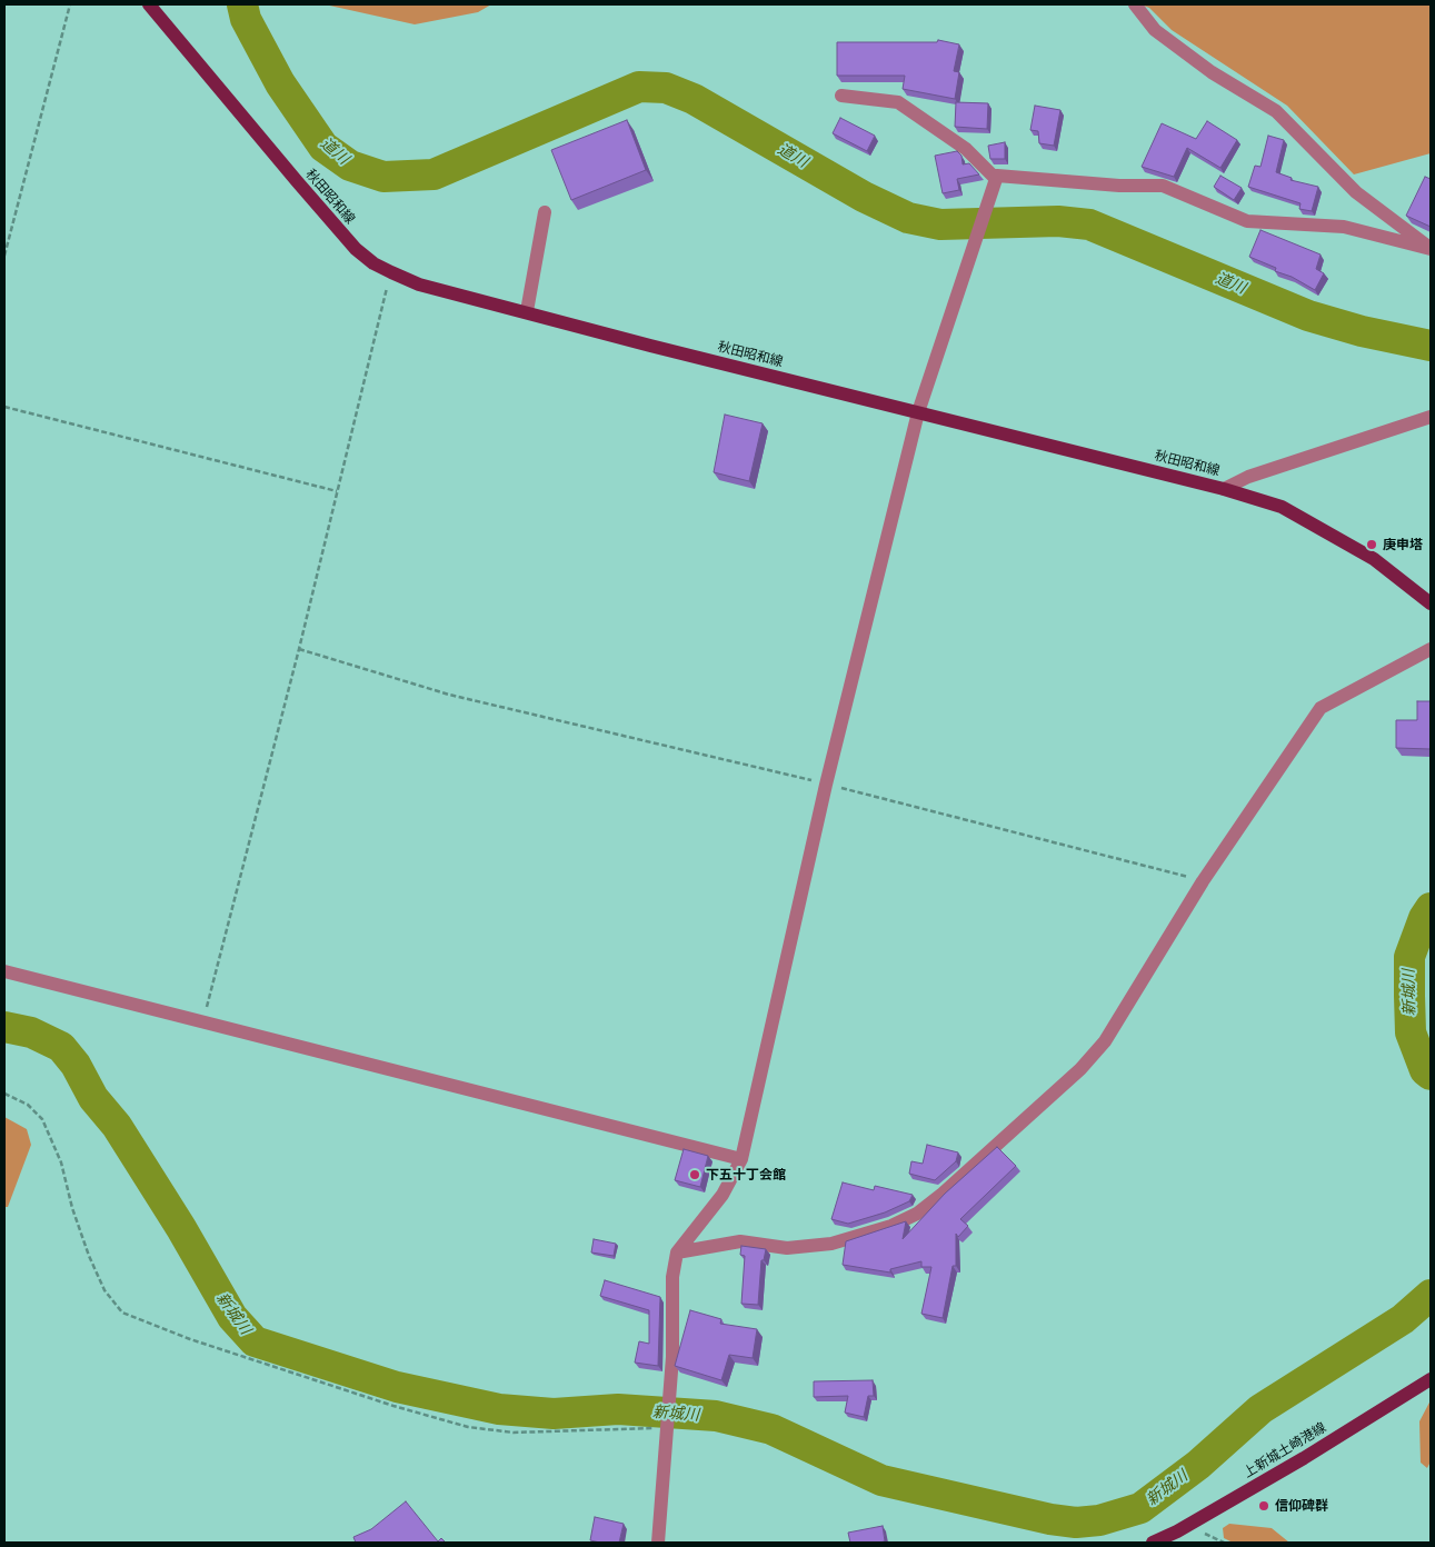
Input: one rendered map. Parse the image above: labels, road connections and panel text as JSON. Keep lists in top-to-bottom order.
{
  "streets": {
    "main road": ["秋田昭和線", "上新城土崎港線"]
  },
  "water": ["道川", "新城川"],
  "places": ["庚申塔", "下五十丁会館", "信仰碑群"]
}
